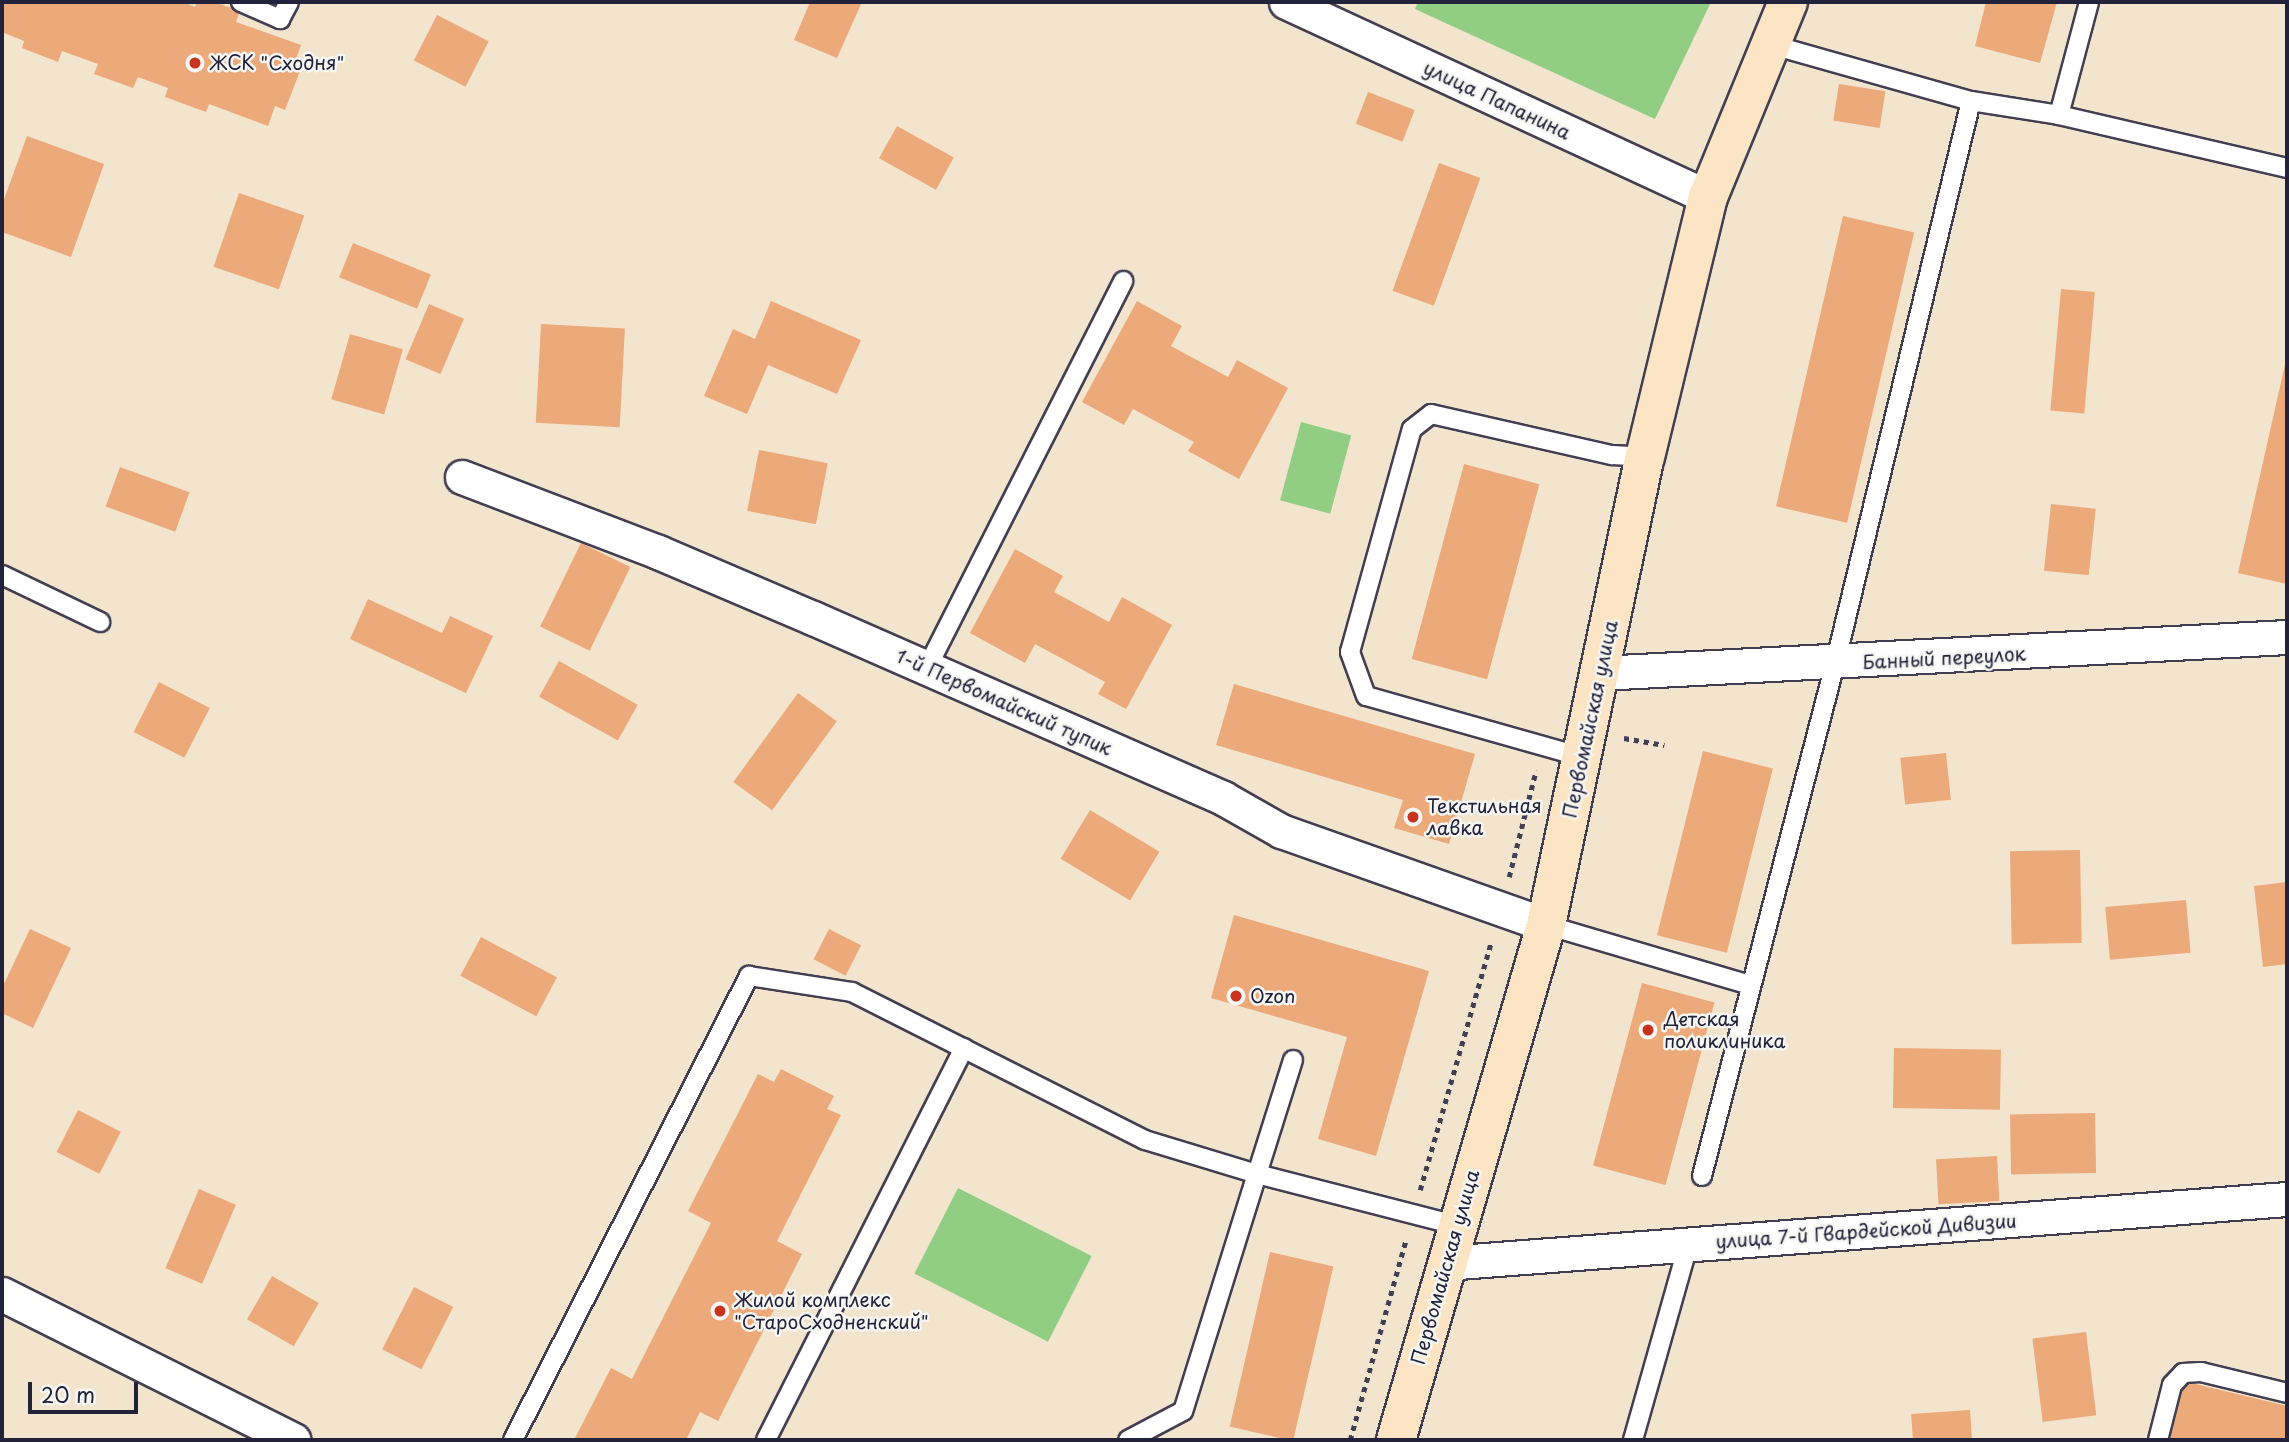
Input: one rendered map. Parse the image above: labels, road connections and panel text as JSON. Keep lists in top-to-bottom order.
{
  "streets": {
    "main road": ["Первомайская улица"],
    "street": [
      "улица Папанина",
      "Банный переулок",
      "1-й Первомайский тупик",
      "улица 7-й Гвардейской Дивизии"
    ]
  },
  "crossings": [
    ["улица Папанина", "Первомайская улица"],
    ["Банный переулок", "Первомайская улица"],
    ["1-й Первомайский тупик", "Первомайская улица"],
    ["Первомайская улица", "улица 7-й Гвардейской Дивизии"]
  ],
  "places": [
    "ЖСК \"Сходня\"",
    "Текстильная лавка",
    "Ozon",
    "Детская поликлиника",
    "Жилой комплекс \"СтароСходненский\""
  ],
  "scale_bar": "20 m"
}
